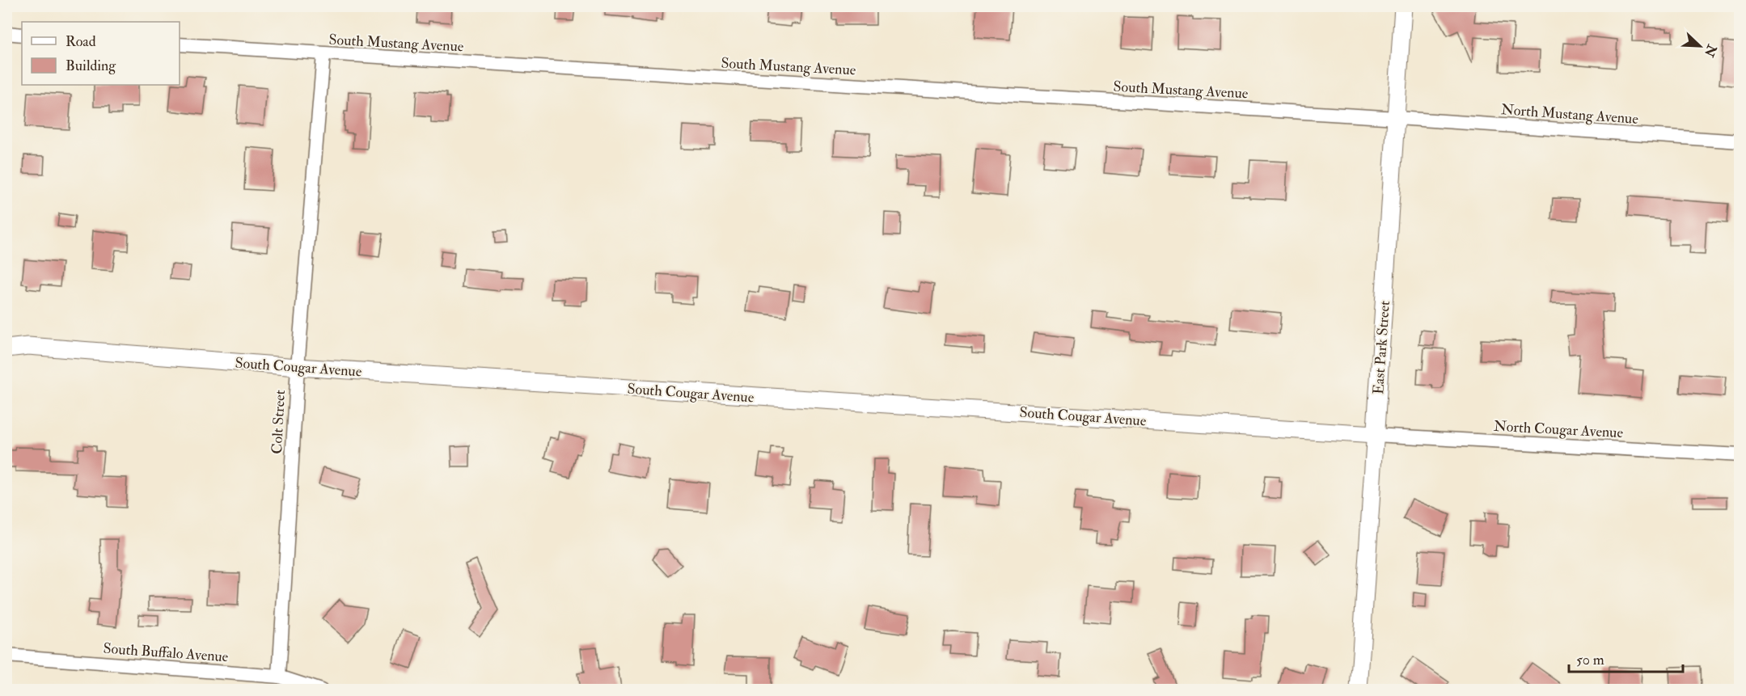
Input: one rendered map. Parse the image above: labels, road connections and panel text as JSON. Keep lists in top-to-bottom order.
{
  "streets": {
    "street": [
      "South Mustang Avenue",
      "North Mustang Avenue",
      "East Park Street",
      "South Cougar Avenue",
      "Colt Street",
      "North Cougar Avenue",
      "South Buffalo Avenue"
    ]
  },
  "crossings": [
    ["South Mustang Avenue", "North Mustang Avenue"],
    ["South Mustang Avenue", "East Park Street"],
    ["South Mustang Avenue", "Colt Street"],
    ["North Mustang Avenue", "East Park Street"],
    ["East Park Street", "South Cougar Avenue"],
    ["East Park Street", "North Cougar Avenue"],
    ["South Cougar Avenue", "Colt Street"],
    ["South Cougar Avenue", "North Cougar Avenue"],
    ["Colt Street", "South Buffalo Avenue"]
  ],
  "legend": ["Road", "Building"],
  "scale_bar": "50 m",
  "north": "bottom right"
}
